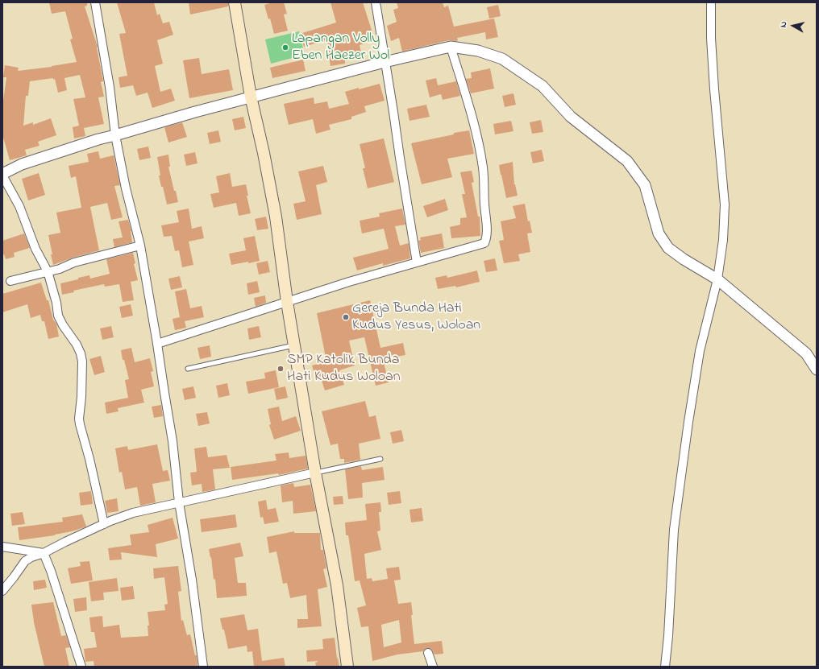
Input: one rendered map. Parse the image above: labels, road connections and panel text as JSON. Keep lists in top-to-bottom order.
{
  "places": ["Lapangan Volly Eben Haezer Wol", "Gereja Bunda Hati Kudus Yesus, Woloan", "SMP Katolik Bunda Hati Kudus Woloan"],
  "north": "left"
}
